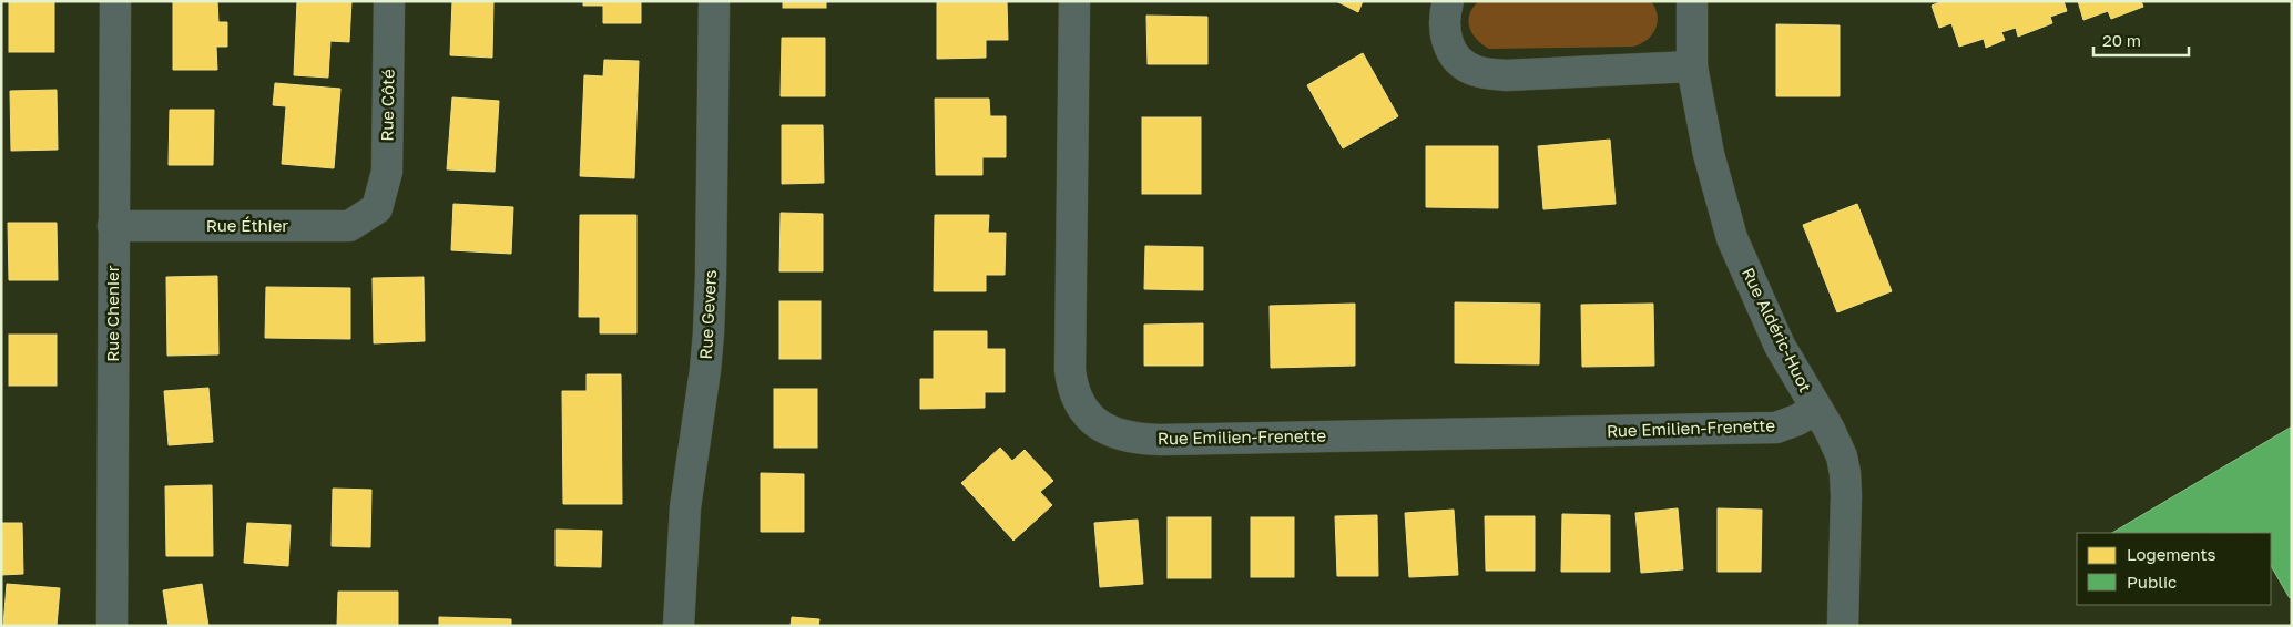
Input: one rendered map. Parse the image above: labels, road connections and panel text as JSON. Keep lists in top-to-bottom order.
{
  "streets": {
    "street": [
      "Rue Côté",
      "Rue Éthier",
      "Rue Chenier",
      "Rue Gevers",
      "Rue Aldéric-Huot",
      "Rue Emilien-Frenette"
    ]
  },
  "crossings": [
    ["Rue Côté", "Rue Éthier"],
    ["Rue Éthier", "Rue Chenier"],
    ["Rue Aldéric-Huot", "Rue Emilien-Frenette"]
  ],
  "legend": ["Logements", "Public"],
  "scale_bar": "20 m"
}
